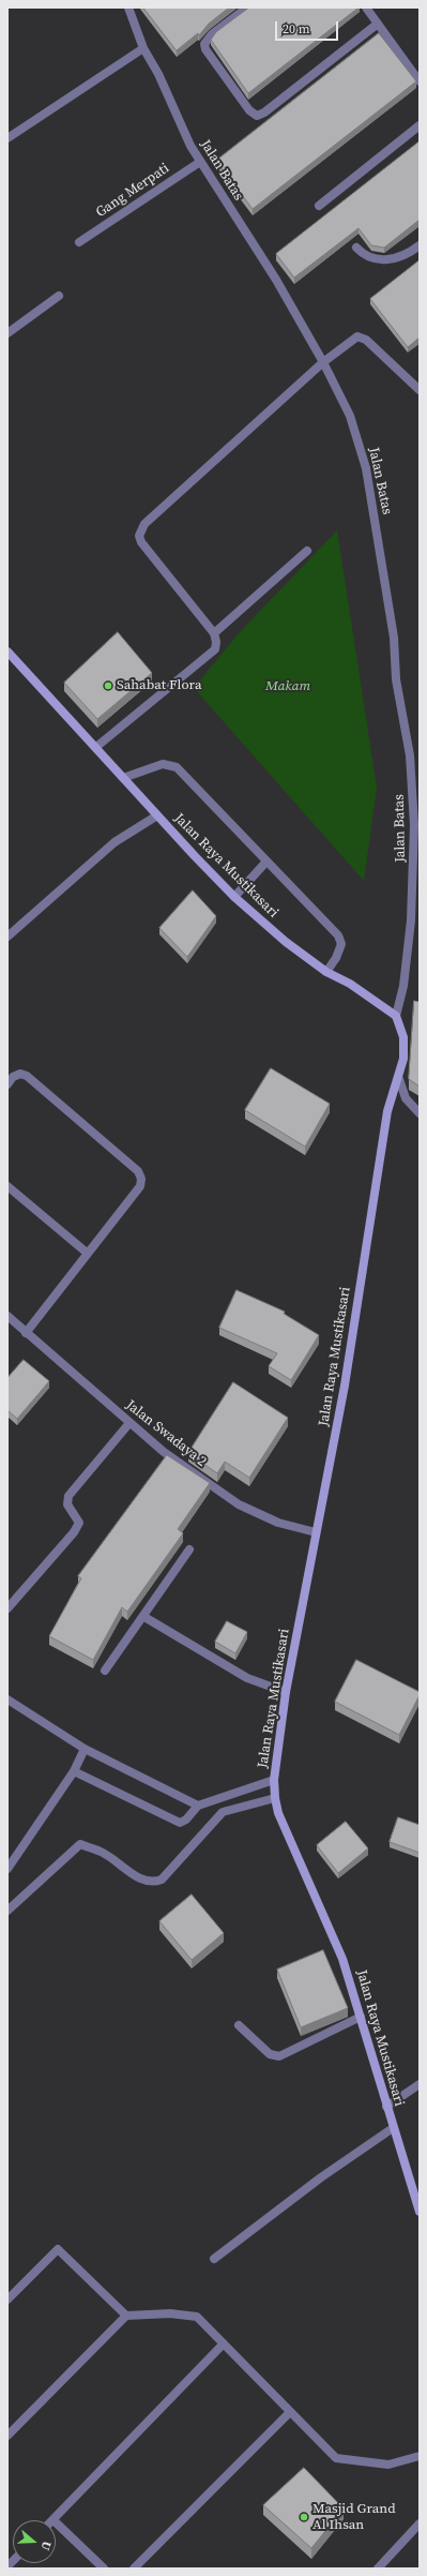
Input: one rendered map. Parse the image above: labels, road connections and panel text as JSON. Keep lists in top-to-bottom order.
{
  "streets": {
    "main road": ["Jalan Raya Mustikasari"],
    "street": ["Jalan Batas", "Gang Merpati", "Jalan Swadaya 2"]
  },
  "crossings": [
    ["Jalan Batas", "Gang Merpati"],
    ["Jalan Batas", "Jalan Raya Mustikasari"],
    ["Jalan Raya Mustikasari", "Jalan Swadaya 2"]
  ],
  "parks": ["Makam"],
  "places": ["Sahabat Flora", "Masjid Grand Al Ihsan"],
  "scale_bar": "20 m",
  "north": "right"
}
